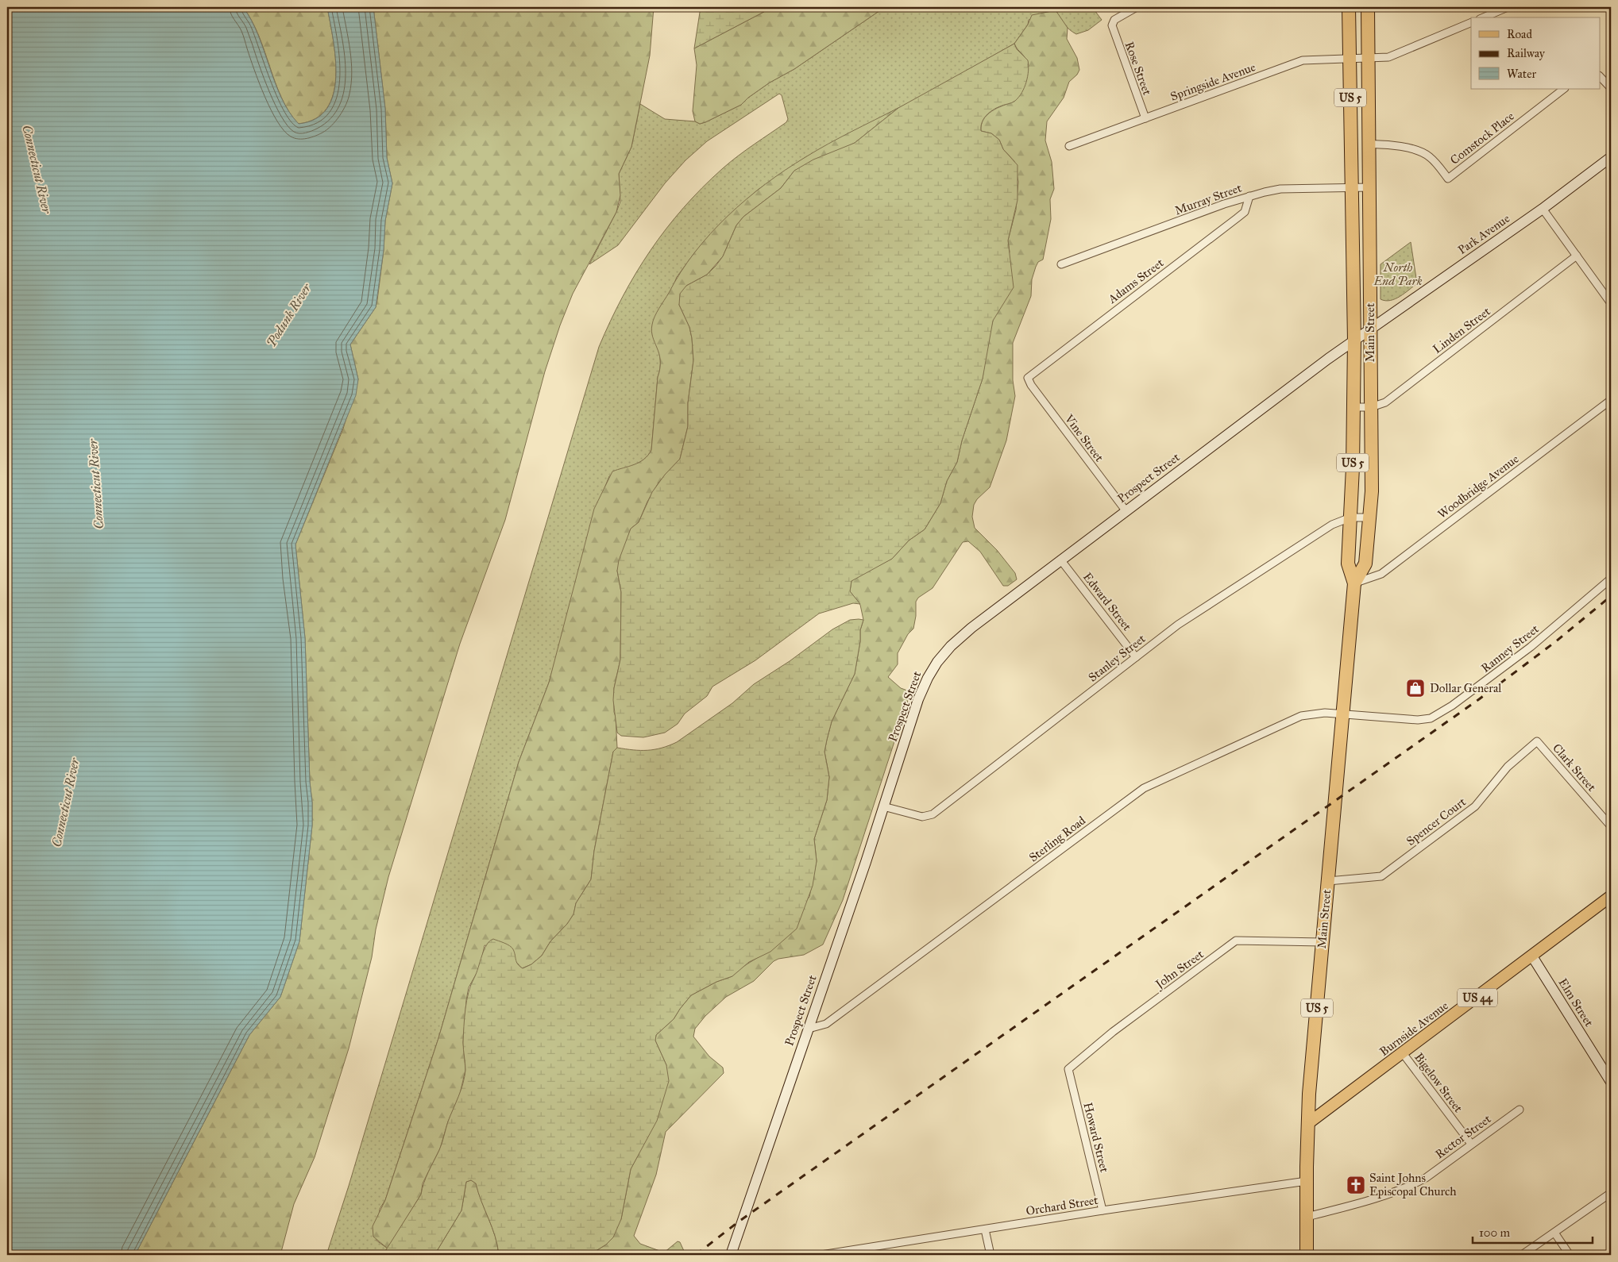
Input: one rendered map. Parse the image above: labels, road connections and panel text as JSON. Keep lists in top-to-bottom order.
{
  "streets": {
    "highway": ["US 5", "Main Street"],
    "main road": [
      "Park Avenue",
      "Prospect Street",
      "US 44",
      "Elm Street",
      "Burnside Avenue"
    ],
    "street": [
      "Rose Street",
      "Springside Avenue",
      "Comstock Place",
      "Murray Street",
      "Adams Street",
      "Linden Street",
      "Vine Street",
      "Woodbridge Avenue",
      "Edward Street",
      "Ranney Street",
      "Stanley Street",
      "Clark Street",
      "Spencer Court",
      "Sterling Road",
      "John Street",
      "Bigelow Street",
      "Rector Street",
      "Howard Street",
      "Orchard Street"
    ]
  },
  "crossings": [
    ["Rose Street", "Springside Avenue"],
    ["Springside Avenue", "Main Street"],
    ["Comstock Place", "Main Street"],
    ["Murray Street", "Adams Street"],
    ["Murray Street", "Main Street"],
    ["Park Avenue", "Main Street"],
    ["Park Avenue", "Prospect Street"],
    ["Adams Street", "Vine Street"],
    ["Linden Street", "Main Street"],
    ["Main Street", "Prospect Street"],
    ["Main Street", "Woodbridge Avenue"],
    ["Main Street", "Ranney Street"],
    ["Main Street", "Stanley Street"],
    ["Main Street", "Spencer Court"],
    ["Main Street", "Sterling Road"],
    ["Main Street", "John Street"],
    ["Main Street", "Burnside Avenue"],
    ["Main Street", "Rector Street"],
    ["Main Street", "Orchard Street"],
    ["Vine Street", "Prospect Street"],
    ["Prospect Street", "Edward Street"],
    ["Prospect Street", "Stanley Street"],
    ["Prospect Street", "Sterling Road"],
    ["Edward Street", "Stanley Street"],
    ["Ranney Street", "Sterling Road"],
    ["Clark Street", "Spencer Court"],
    ["John Street", "Howard Street"],
    ["Elm Street", "Burnside Avenue"],
    ["Burnside Avenue", "Bigelow Street"],
    ["Bigelow Street", "Rector Street"],
    ["Howard Street", "Orchard Street"]
  ],
  "water": ["Connecticut River", "Podunk River"],
  "parks": ["North End Park"],
  "places": {
    "shop": ["Dollar General"],
    "church": ["Saint Johns Episcopal Church"]
  },
  "legend": ["Road", "Railway", "Water"],
  "scale_bar": "100 m"
}
